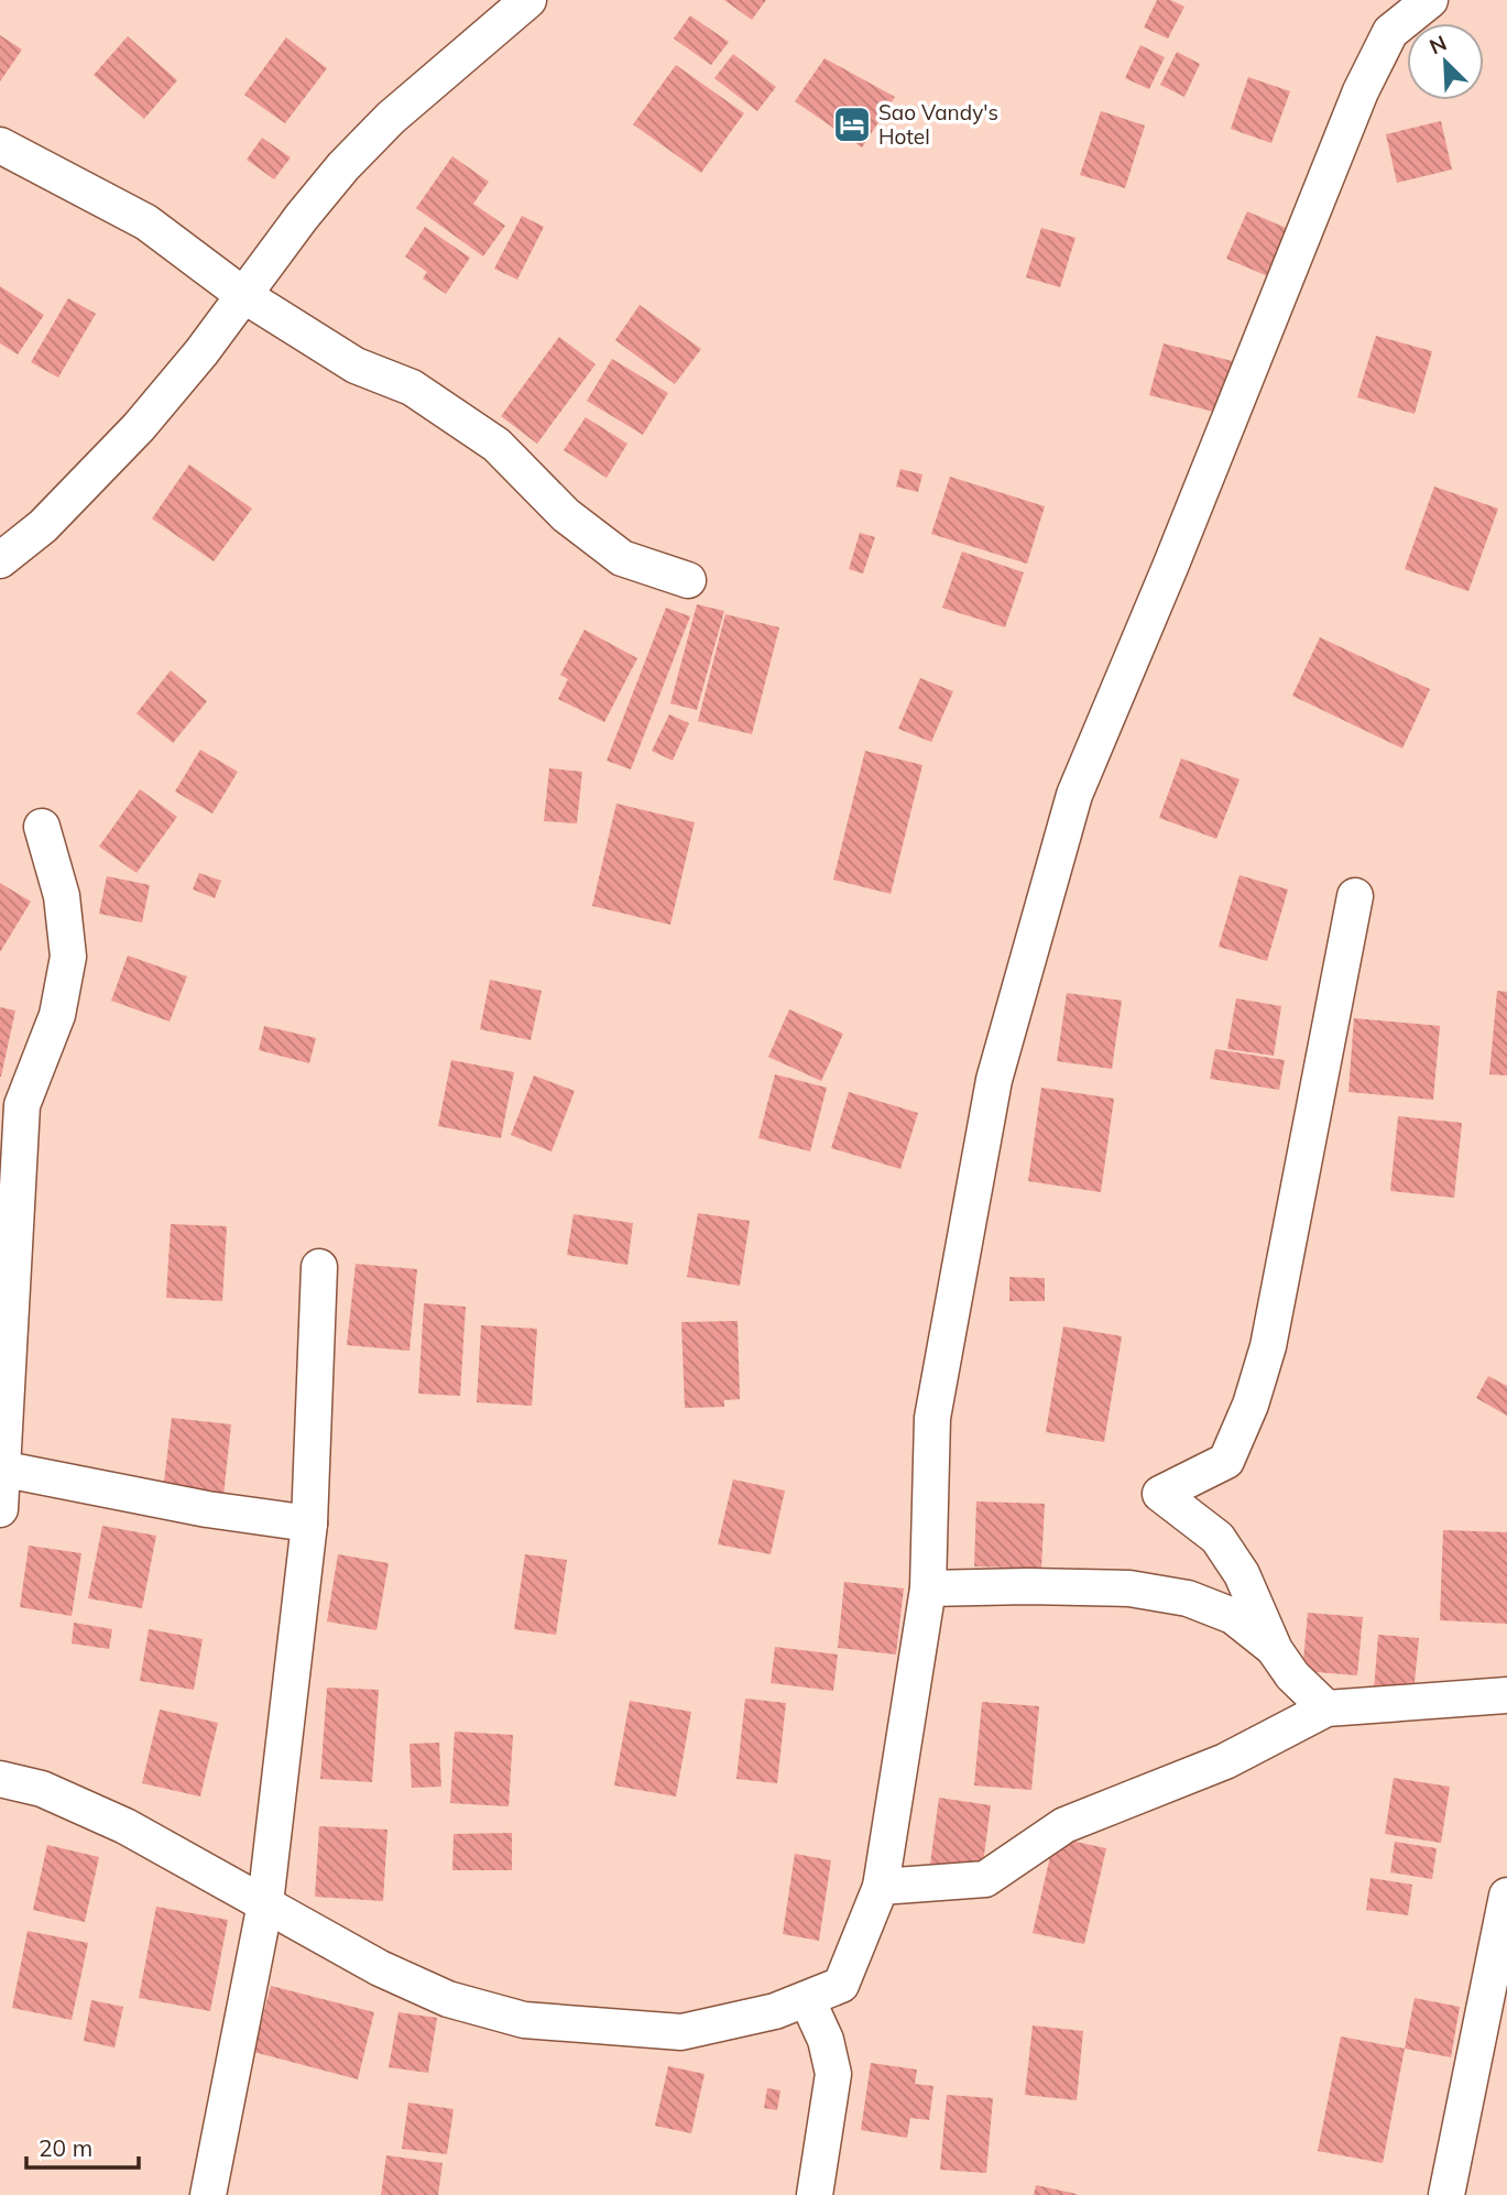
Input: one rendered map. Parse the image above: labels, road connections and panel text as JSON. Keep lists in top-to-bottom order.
{
  "places": {
    "hotel": ["Sao Vandy's Hotel"]
  },
  "scale_bar": "20 m",
  "north": "top left"
}
